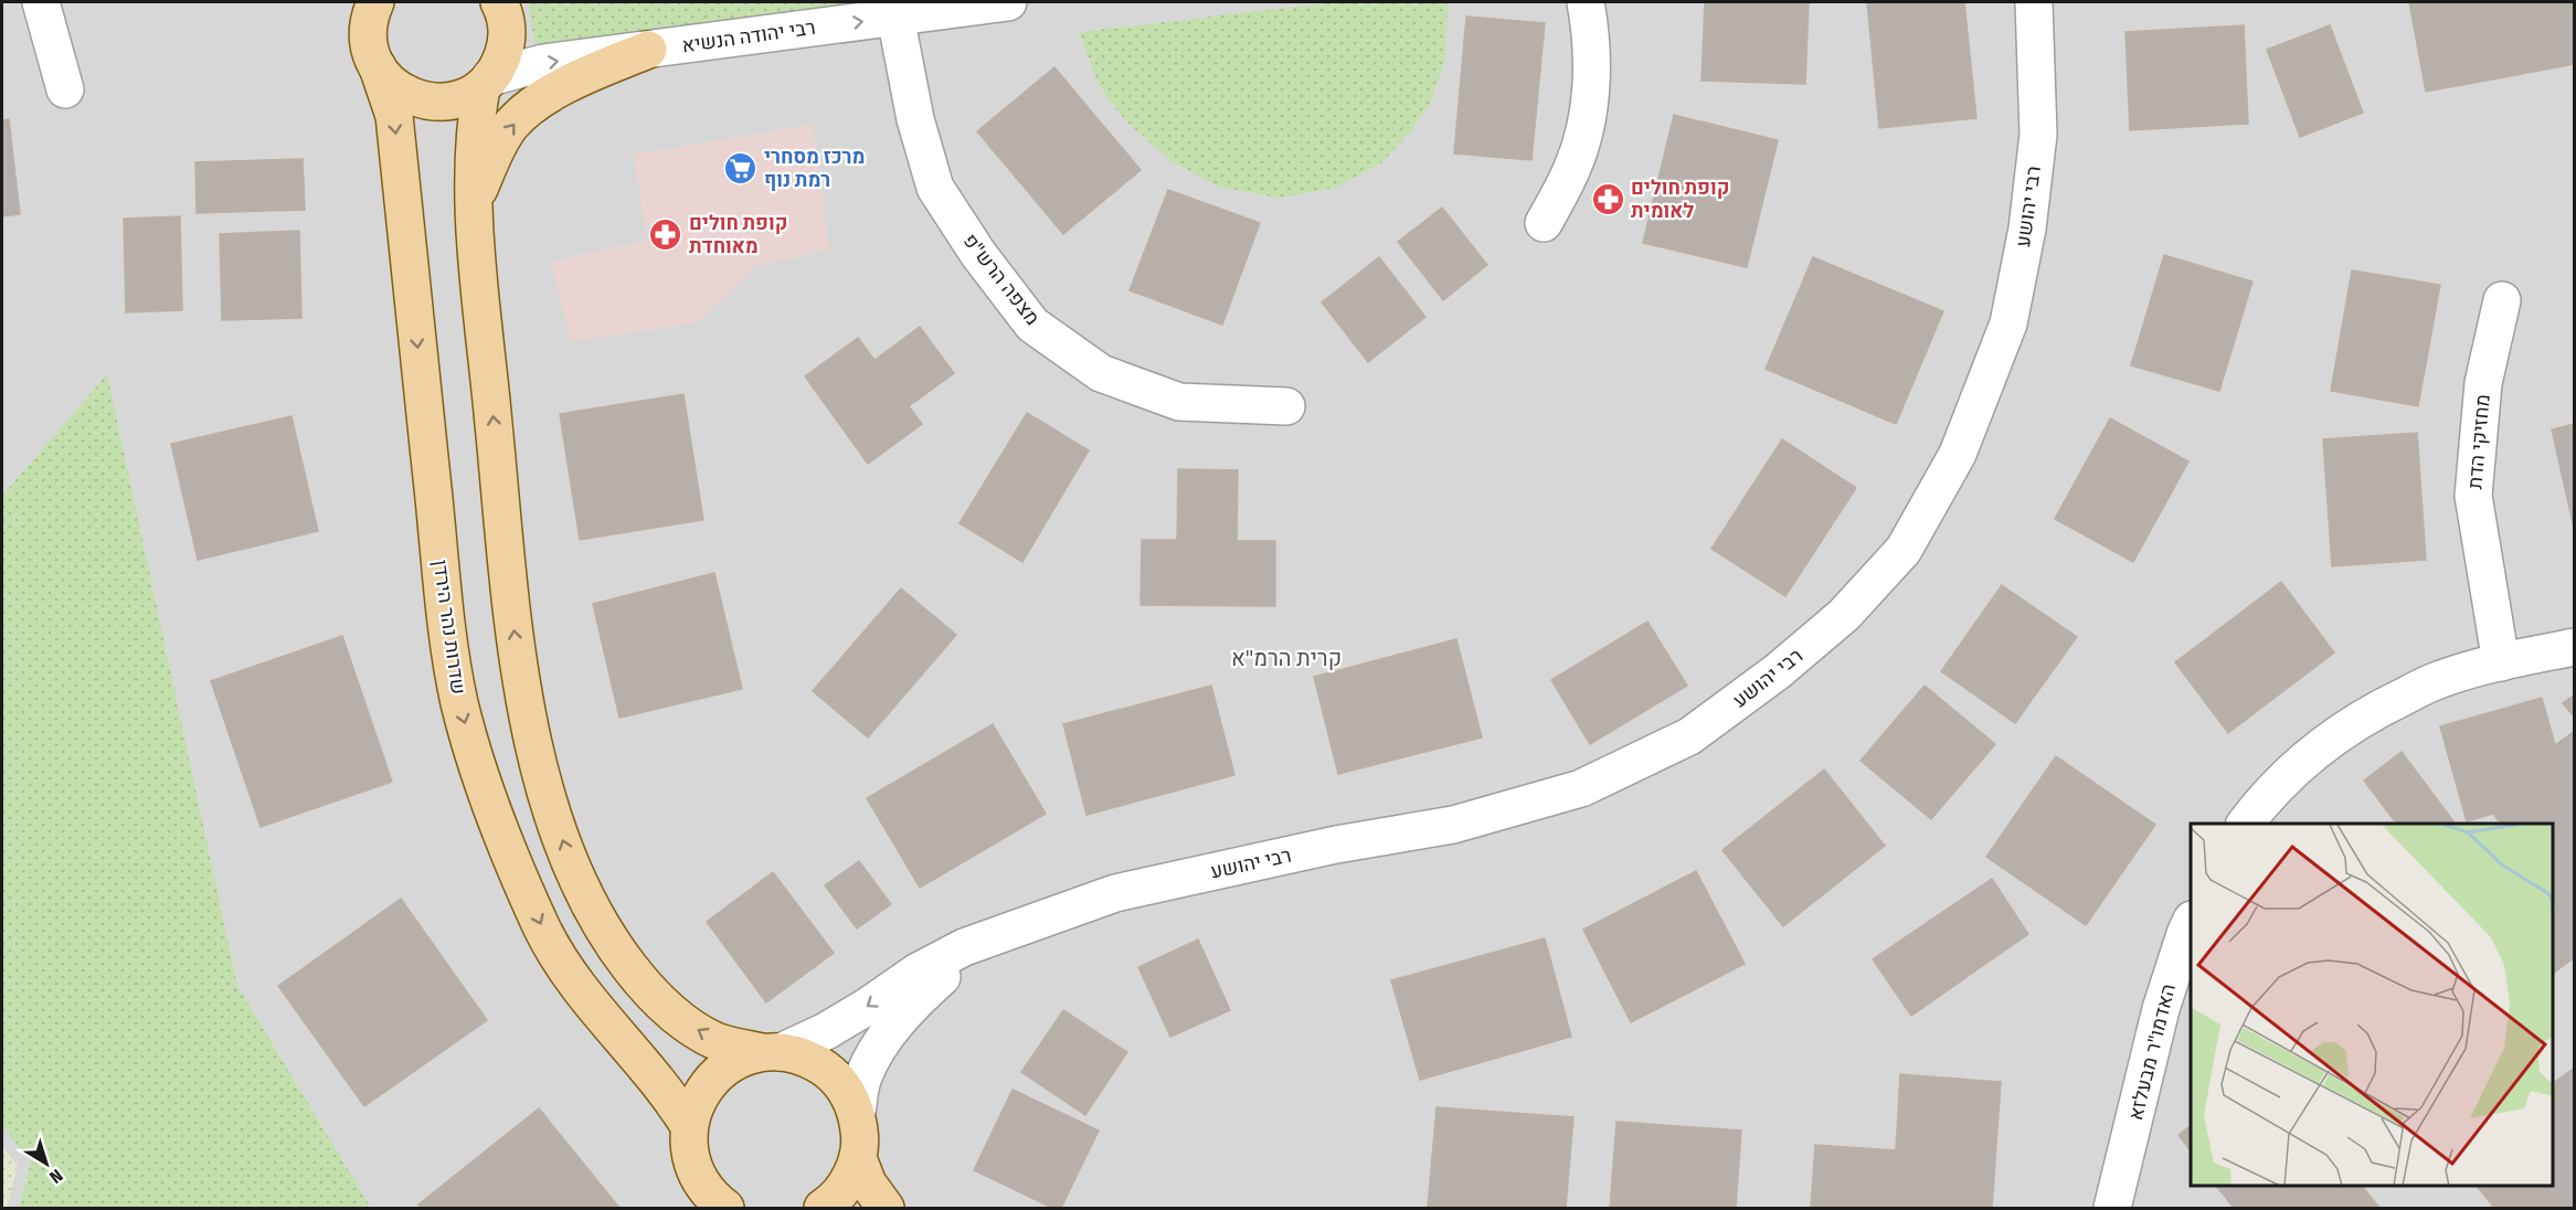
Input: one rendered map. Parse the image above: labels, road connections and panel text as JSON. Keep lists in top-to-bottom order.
{
  "streets": {
    "main road": ["שדרות נהר הירדן"],
    "street": [
      "רבי יהודה הנשיא",
      "רבי יהושע",
      "מצפה הרש\"פ",
      "מחזיקי הדת",
      "האדמו\"ר מבעלזא"
    ]
  },
  "crossings": [
    ["רבי יהודה הנשיא", "מצפה הרש\"פ"]
  ],
  "one_way": ["רבי יהודה הנשיא"],
  "districts": ["קרית הרמ\"א"],
  "places": {
    "supermarket": ["מרכז מסחרי רמת נוף"],
    "pharmacy": ["קופת חולים לאומית", "קופת חולים מאוחדת"]
  },
  "north": "bottom right"
}
